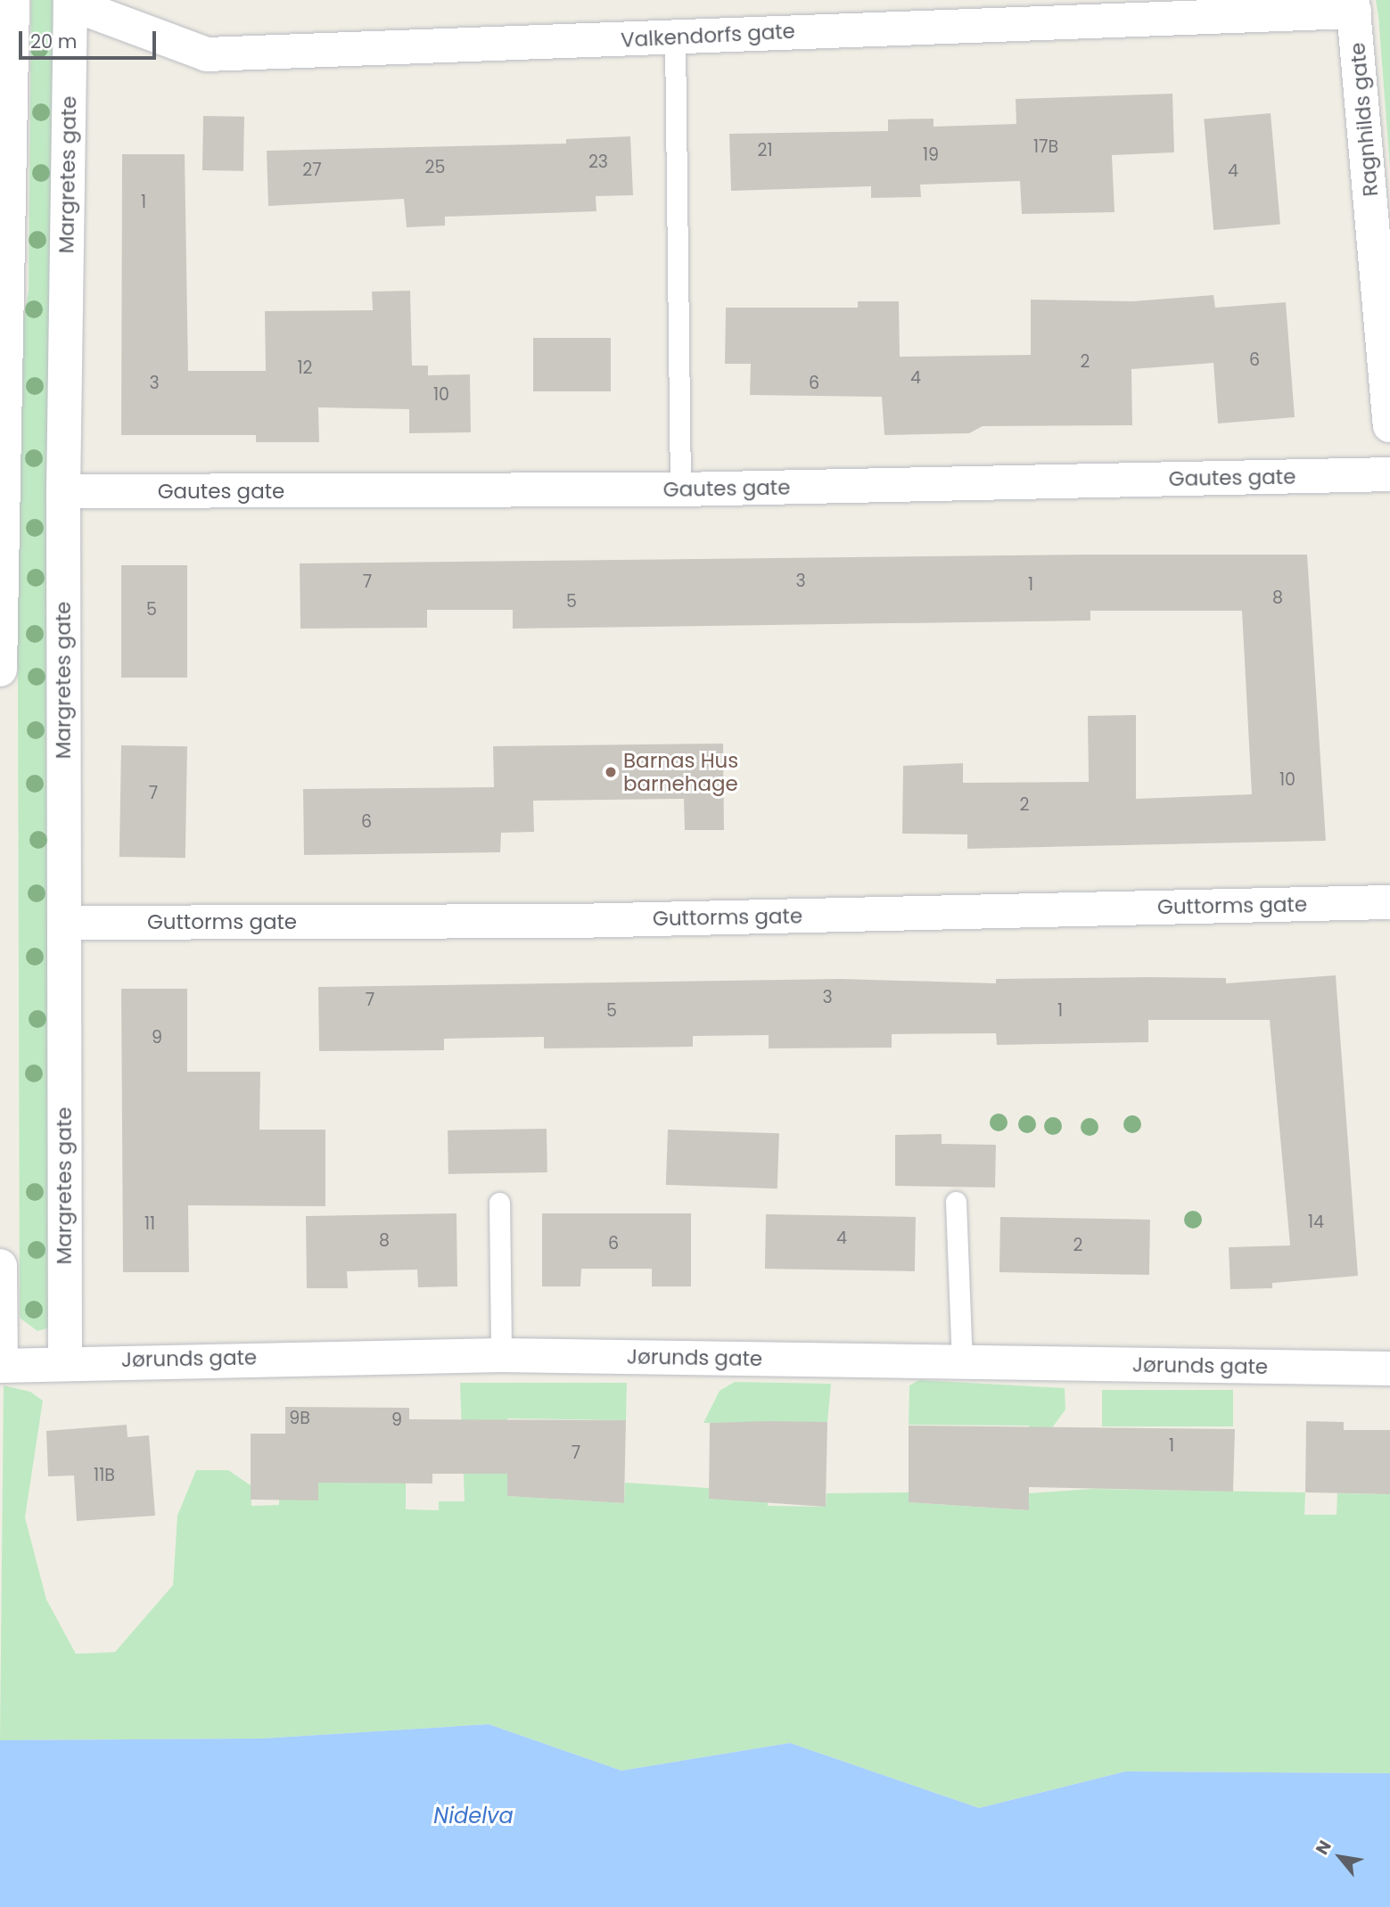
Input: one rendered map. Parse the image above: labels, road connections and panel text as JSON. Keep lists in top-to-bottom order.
{
  "streets": {
    "street": [
      "Valkendorfs gate",
      "Ragnhilds gate",
      "Margretes gate",
      "Gautes gate",
      "Guttorms gate",
      "Jørunds gate"
    ]
  },
  "crossings": [
    ["Valkendorfs gate", "Ragnhilds gate"],
    ["Valkendorfs gate", "Margretes gate"],
    ["Margretes gate", "Gautes gate"],
    ["Margretes gate", "Guttorms gate"],
    ["Margretes gate", "Jørunds gate"]
  ],
  "water": ["Nidelva"],
  "places": ["Barnas Hus barnehage"],
  "house_numbers": [
    "17B",
    "21",
    "19",
    "23",
    "25",
    "27",
    "4",
    "1",
    "6",
    "2",
    "12",
    "4",
    "3",
    "6",
    "10",
    "3",
    "7",
    "1",
    "8",
    "5",
    "5",
    "10",
    "7",
    "2",
    "6",
    "3",
    "7",
    "5",
    "1",
    "9",
    "14",
    "11",
    "4",
    "8",
    "6",
    "2",
    "9B",
    "9",
    "1",
    "7",
    "11B"
  ],
  "scale_bar": "20 m",
  "north": "top left"
}
